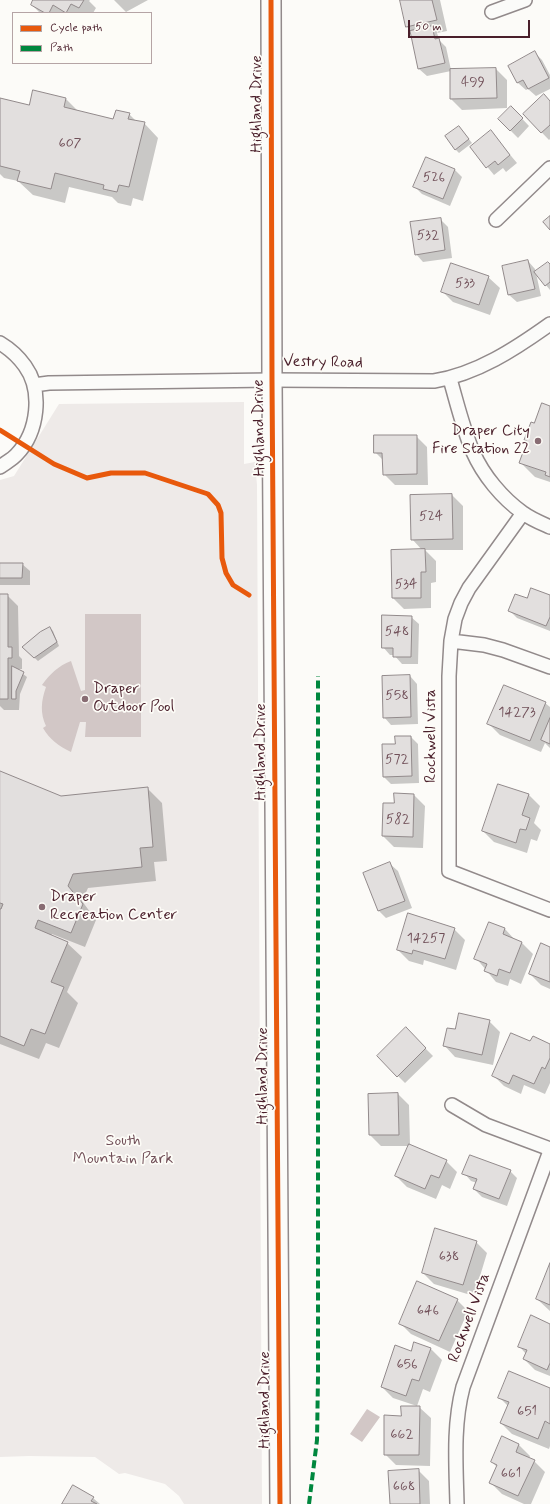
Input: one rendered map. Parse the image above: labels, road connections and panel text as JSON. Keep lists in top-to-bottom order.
{
  "streets": {
    "main road": ["Highland Drive"],
    "street": ["Vestry Road", "Rockwell Vista"]
  },
  "crossings": [
    ["Highland Drive", "Vestry Road"]
  ],
  "parks": ["South Mountain Park"],
  "places": ["Draper City Fire Station 22", "Draper Outdoor Pool", "Draper Recreation Center"],
  "house_numbers": [
    "499",
    "607",
    "526",
    "532",
    "533",
    "524",
    "534",
    "548",
    "558",
    "14273",
    "572",
    "582",
    "14257",
    "638",
    "646",
    "656",
    "651",
    "662",
    "661",
    "668"
  ],
  "legend": ["Cycle path", "Path"],
  "scale_bar": "50 m"
}
